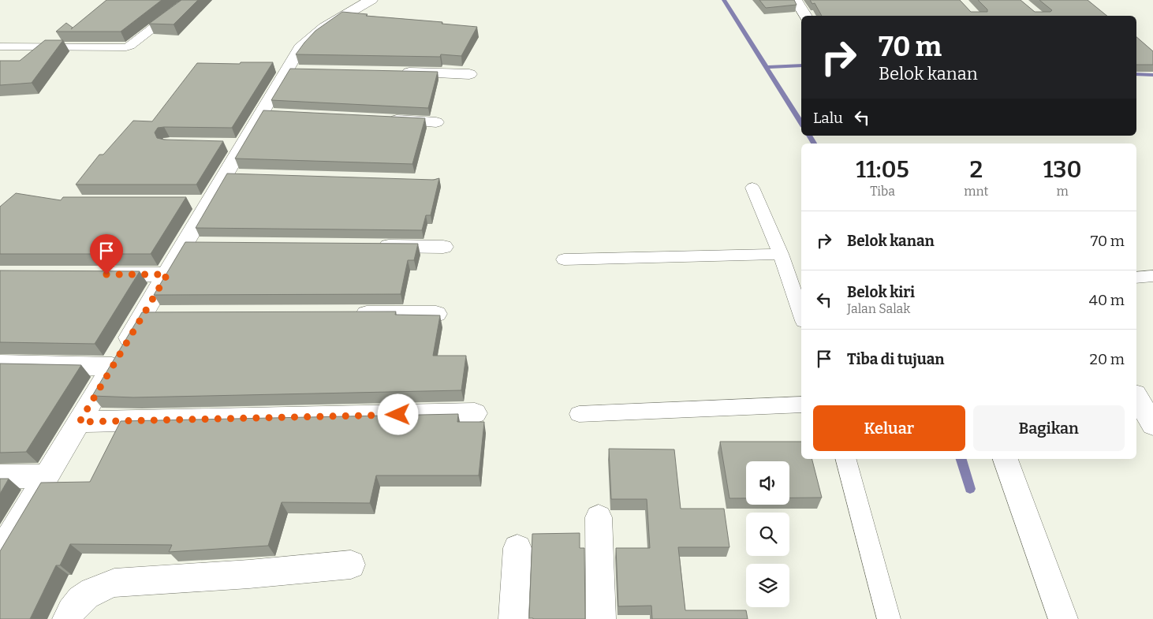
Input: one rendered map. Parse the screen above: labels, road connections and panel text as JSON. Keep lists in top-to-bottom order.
{
  "page": {
    "turn": ["70 m", "Belok kanan"],
    "then": "Lalu",
    "eta": [
      "11:05",
      "Tiba",
      "2",
      "mnt",
      "130",
      "m"
    ],
    "list": [
      {
        "name": "Belok kanan",
        "value": "70 m"
      },
      {
        "name": "Belok kiri",
        "note": "Jalan Salak",
        "value": "40 m"
      },
      {
        "name": "Tiba di tujuan",
        "value": "20 m"
      }
    ],
    "buttons": ["Keluar", "Bagikan"]
  }
}
